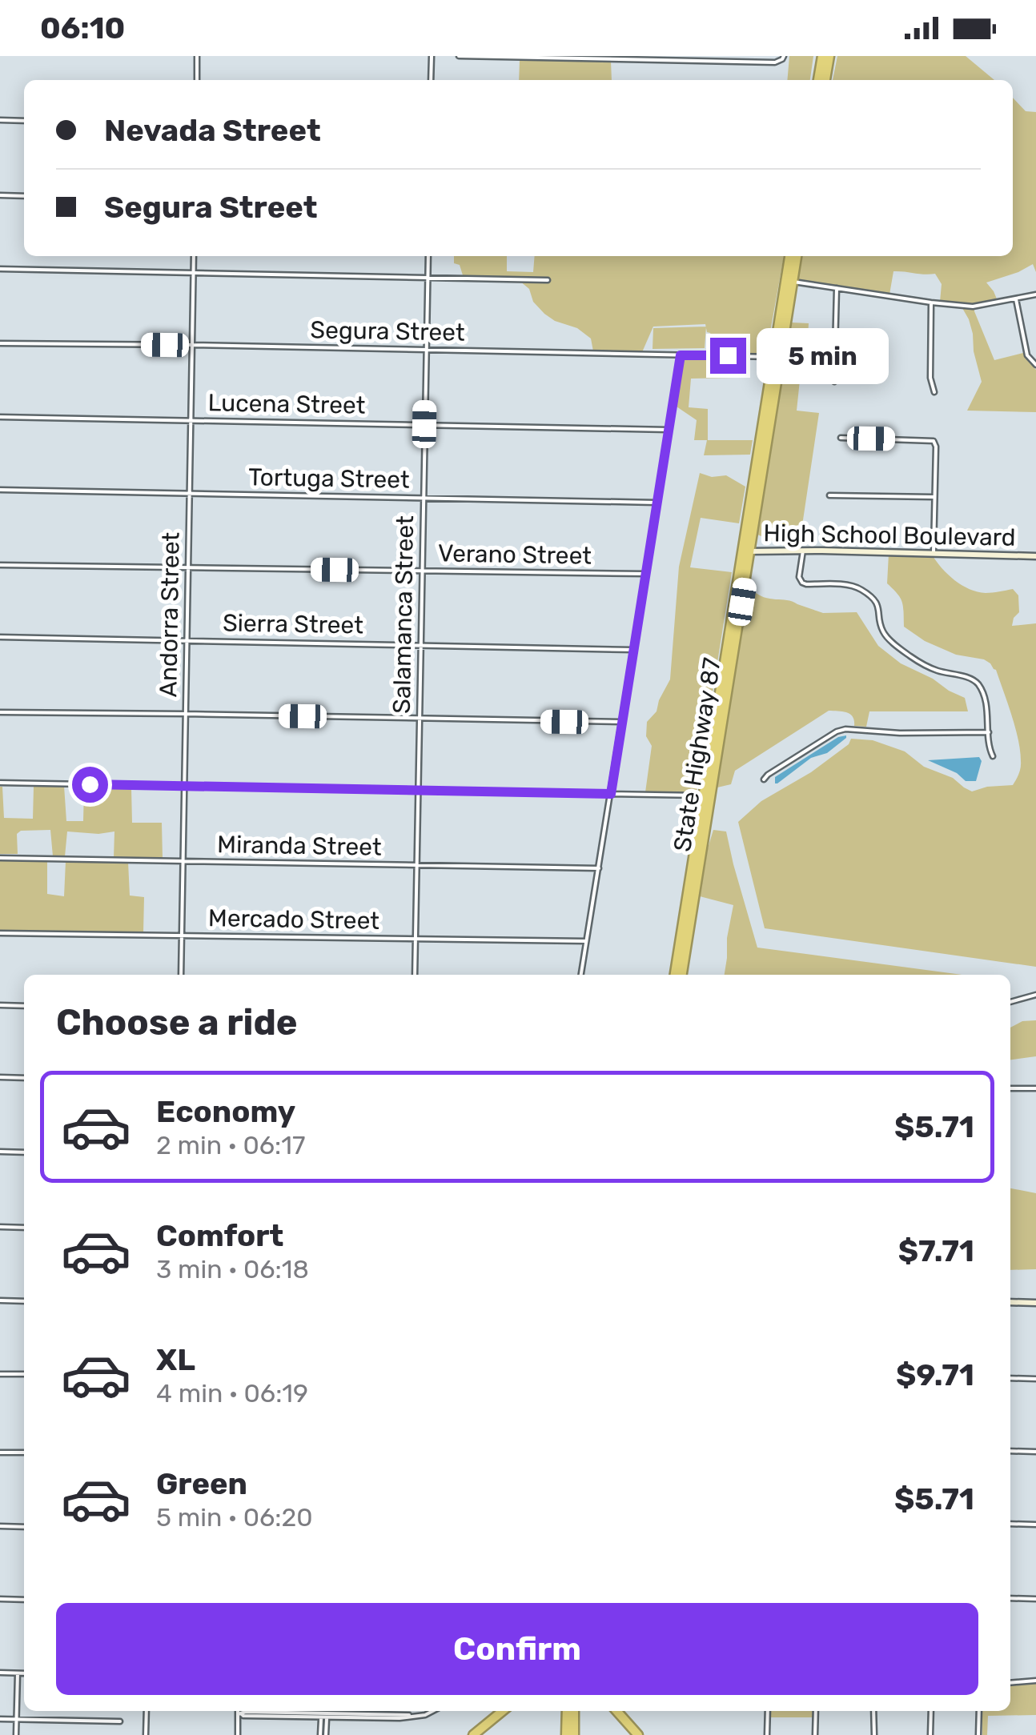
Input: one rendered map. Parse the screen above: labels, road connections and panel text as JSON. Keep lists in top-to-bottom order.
{
  "streets": {
    "highway": ["State Highway 87"],
    "street": [
      "Segura Street",
      "Lucena Street",
      "Tortuga Street",
      "High School Boulevard",
      "Verano Street",
      "Andorra Street",
      "Salamanca Street",
      "Sierra Street",
      "Miranda Street",
      "Mercado Street"
    ]
  },
  "crossings": [
    ["Segura Street", "Andorra Street"],
    ["Segura Street", "Salamanca Street"],
    ["Lucena Street", "Andorra Street"],
    ["Lucena Street", "Salamanca Street"],
    ["Tortuga Street", "Andorra Street"],
    ["Tortuga Street", "Salamanca Street"],
    ["High School Boulevard", "State Highway 87"],
    ["Verano Street", "Andorra Street"],
    ["Verano Street", "Salamanca Street"],
    ["Andorra Street", "Sierra Street"],
    ["Andorra Street", "Miranda Street"],
    ["Andorra Street", "Mercado Street"],
    ["Salamanca Street", "Sierra Street"],
    ["Salamanca Street", "Miranda Street"],
    ["Salamanca Street", "Mercado Street"]
  ],
  "page": {
    "status": "06:10",
    "banner": ["Nevada Street", "Segura Street"],
    "bubble": "5 min",
    "heading": "Choose a ride",
    "list": [
      {
        "name": "Economy",
        "note": "2 min · 06:17",
        "value": "$5.71"
      },
      {
        "name": "Comfort",
        "note": "3 min · 06:18",
        "value": "$7.71"
      },
      {
        "name": "XL",
        "note": "4 min · 06:19",
        "value": "$9.71"
      },
      {
        "name": "Green",
        "note": "5 min · 06:20",
        "value": "$5.71"
      }
    ],
    "buttons": "Confirm"
  }
}
